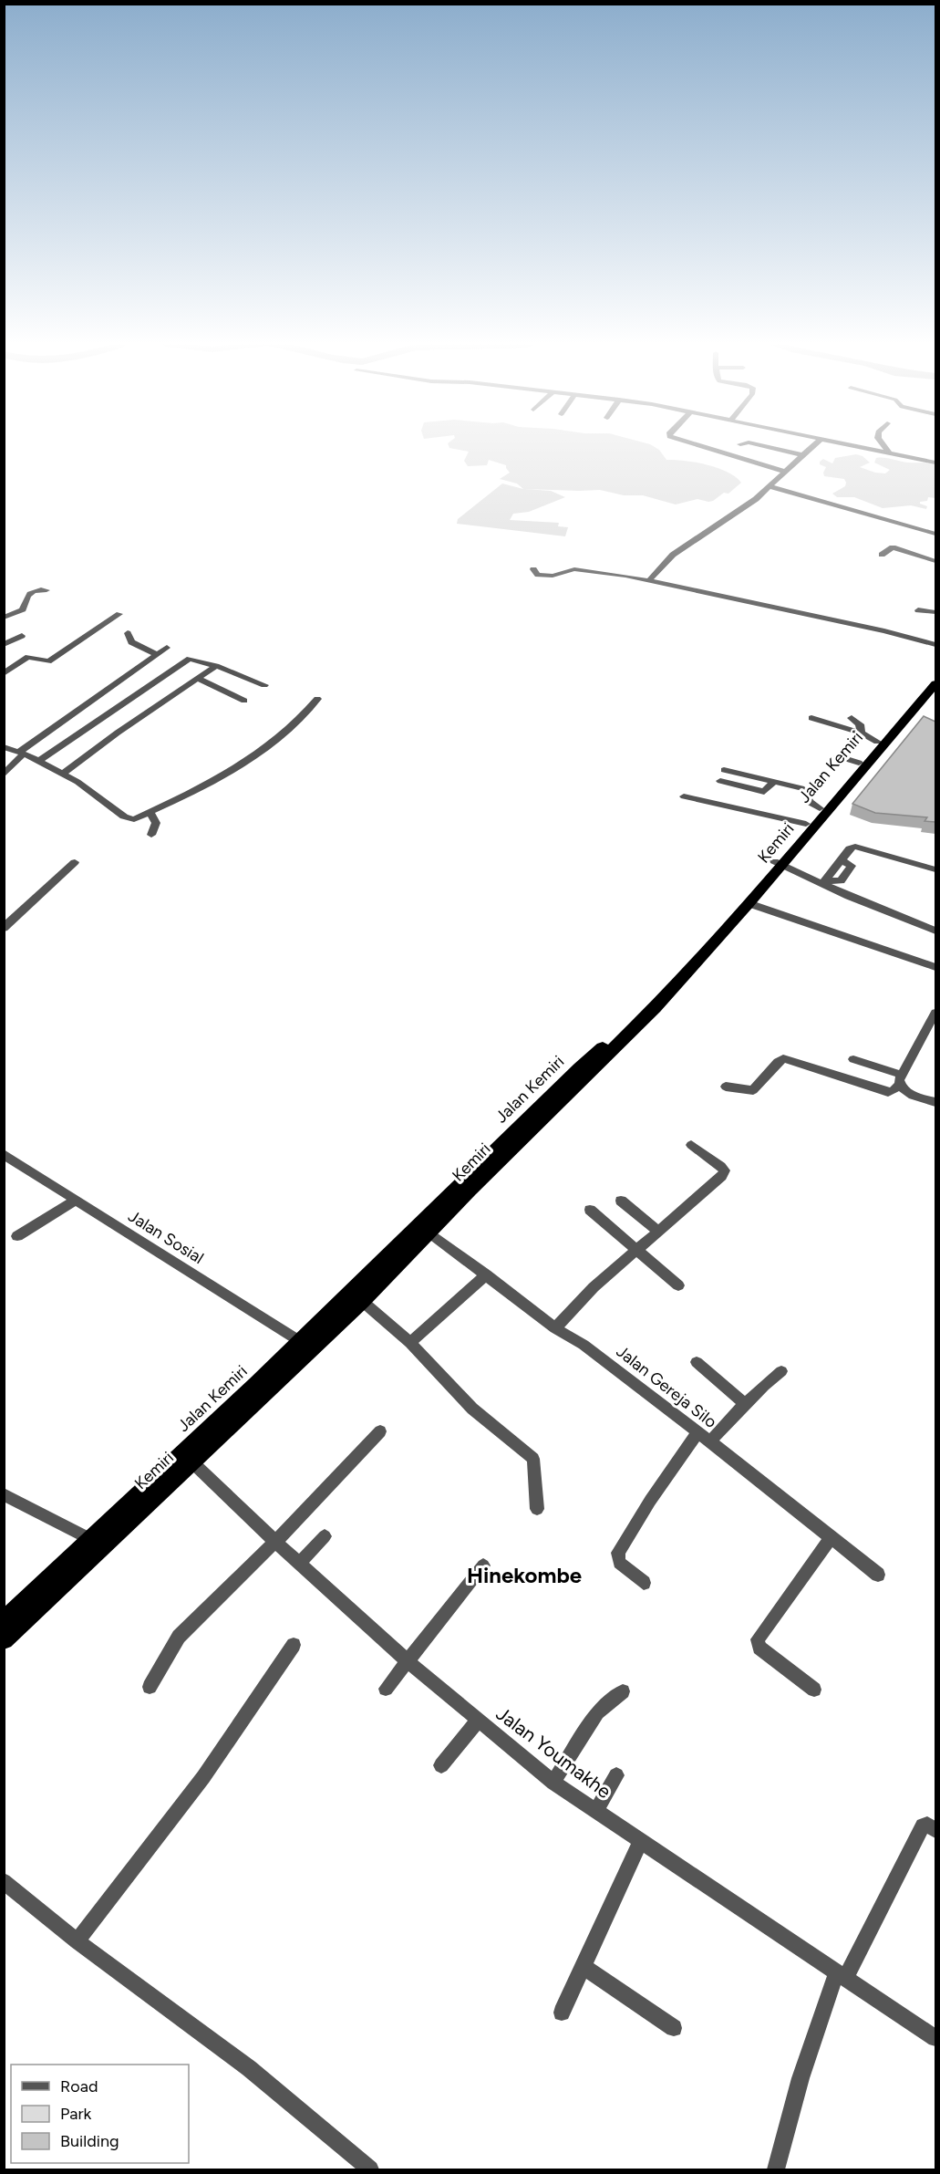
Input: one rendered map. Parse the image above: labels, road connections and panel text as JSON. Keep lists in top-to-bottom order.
{
  "streets": {
    "highway": ["Jalan Kemiri", "Kemiri"],
    "street": ["Jalan Sosial", "Jalan Gereja Silo", "Jalan Youmakhe"]
  },
  "crossings": [
    ["Jalan Kemiri", "Kemiri"],
    ["Jalan Kemiri", "Jalan Sosial"],
    ["Jalan Kemiri", "Jalan Youmakhe"],
    ["Kemiri", "Jalan Sosial"],
    ["Kemiri", "Jalan Gereja Silo"],
    ["Kemiri", "Jalan Youmakhe"]
  ],
  "districts": ["Hinekombe"],
  "legend": ["Road", "Park", "Building"]
}
